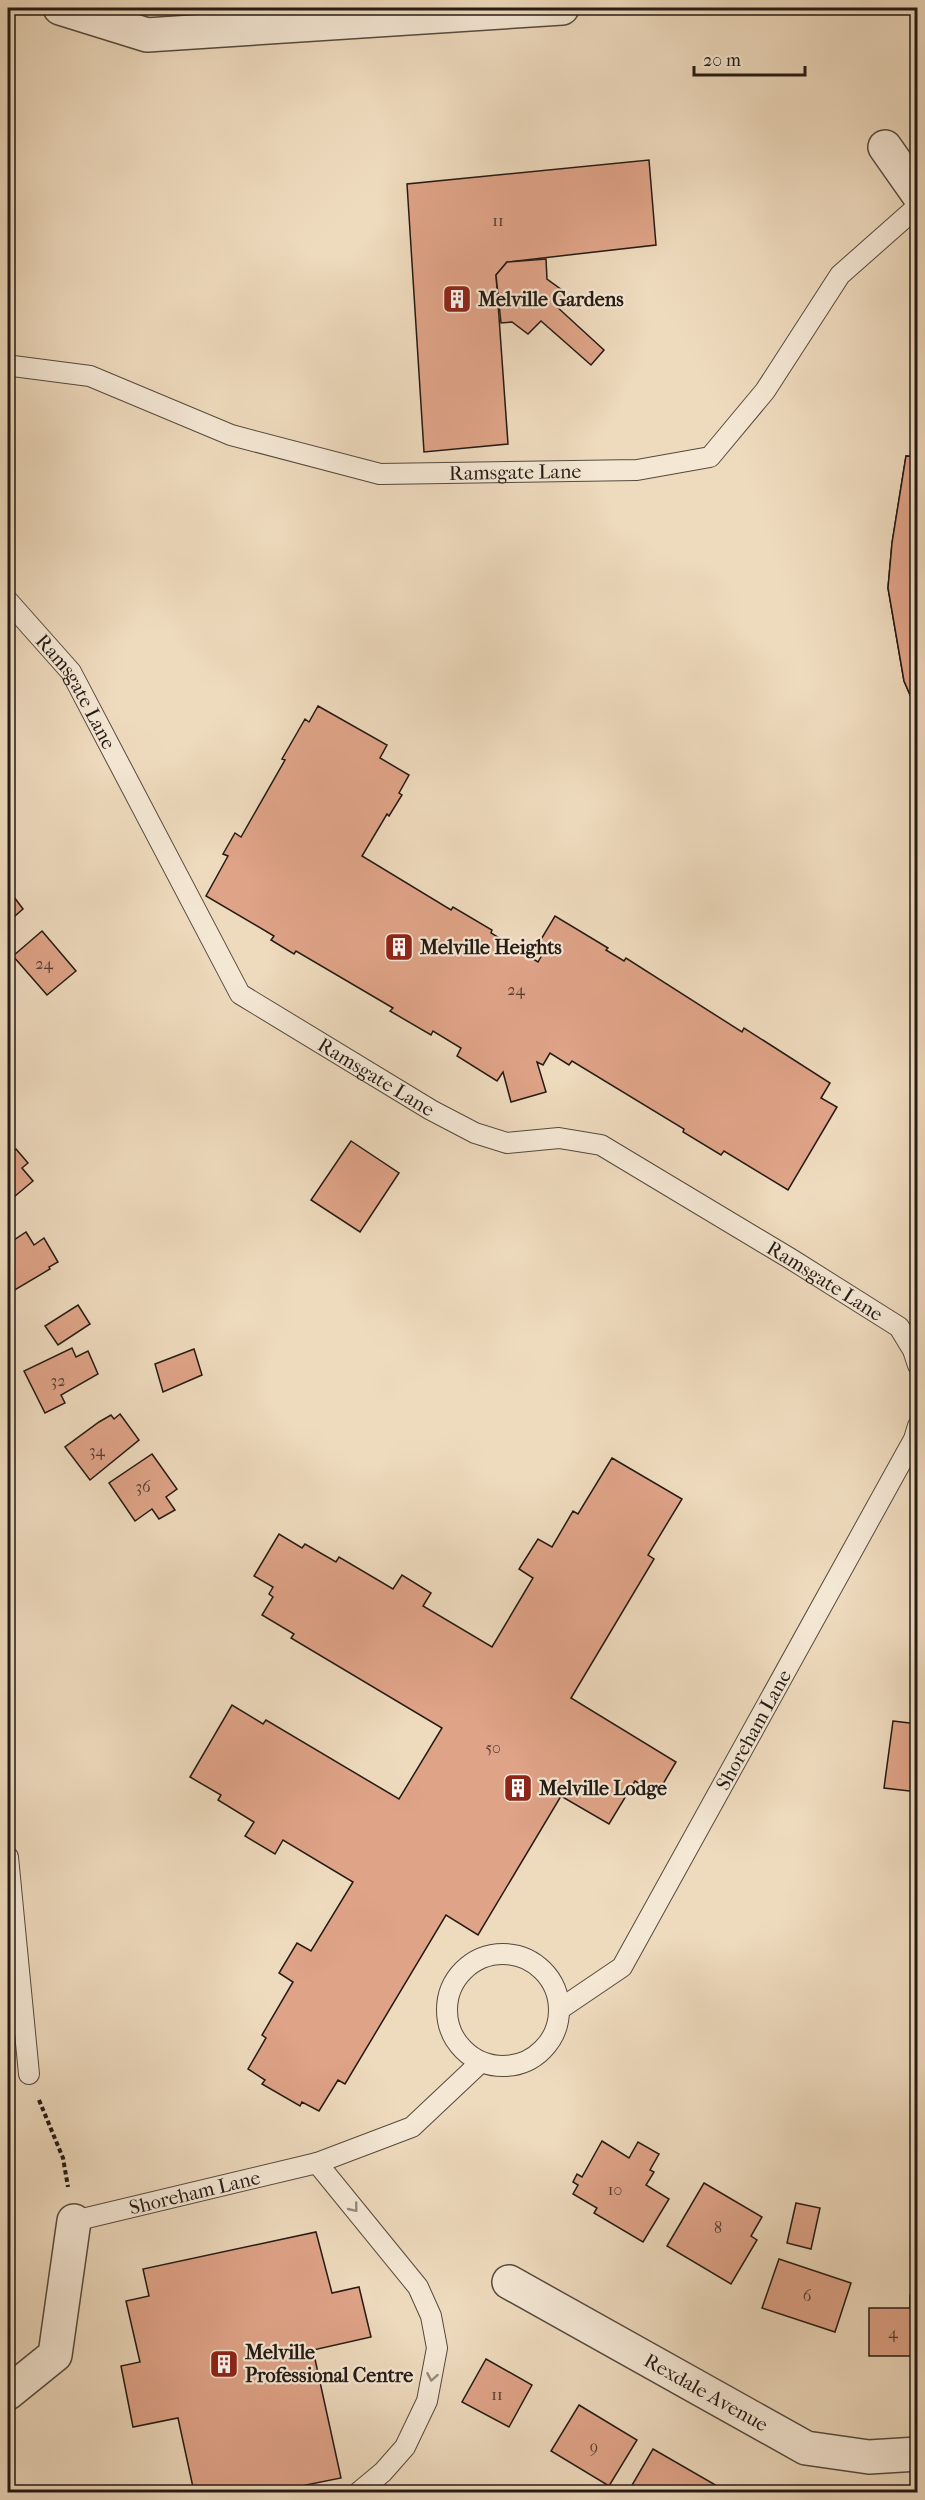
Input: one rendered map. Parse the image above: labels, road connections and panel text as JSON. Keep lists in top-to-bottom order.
{
  "streets": {
    "street": ["Rexdale Avenue"],
    "lane": ["Ramsgate Lane", "Shoreham Lane"]
  },
  "places": {
    "building": [
      "Melville Gardens",
      "Melville Heights",
      "Melville Lodge",
      "Melville Professional Centre"
    ]
  },
  "house_numbers": [
    "11",
    "24",
    "24",
    "32",
    "34",
    "36",
    "50",
    "10",
    "8",
    "6",
    "4",
    "11",
    "9"
  ],
  "scale_bar": "20 m"
}
